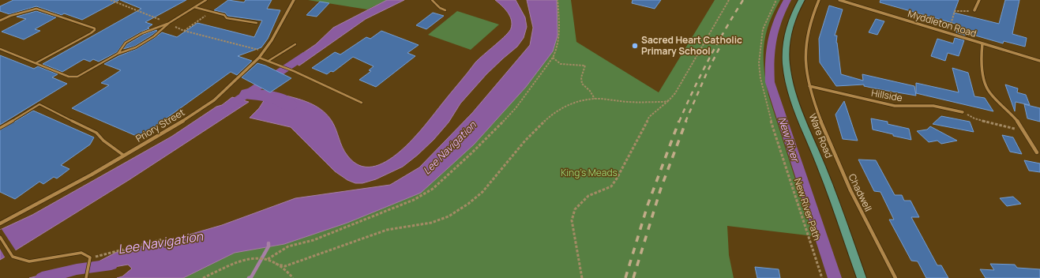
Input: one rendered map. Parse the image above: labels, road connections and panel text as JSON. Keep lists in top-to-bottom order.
{
  "streets": {
    "main road": ["Ware Road"],
    "street": [
      "Myddleton Road",
      "Hillside",
      "Priory Street",
      "Chadwell"
    ],
    "path": ["New River Path"]
  },
  "crossings": [
    ["Hillside", "Chadwell"]
  ],
  "water": ["New River", "Lee Navigation"],
  "parks": ["King's Meads"],
  "places": ["Sacred Heart Catholic Primary School"]
}
